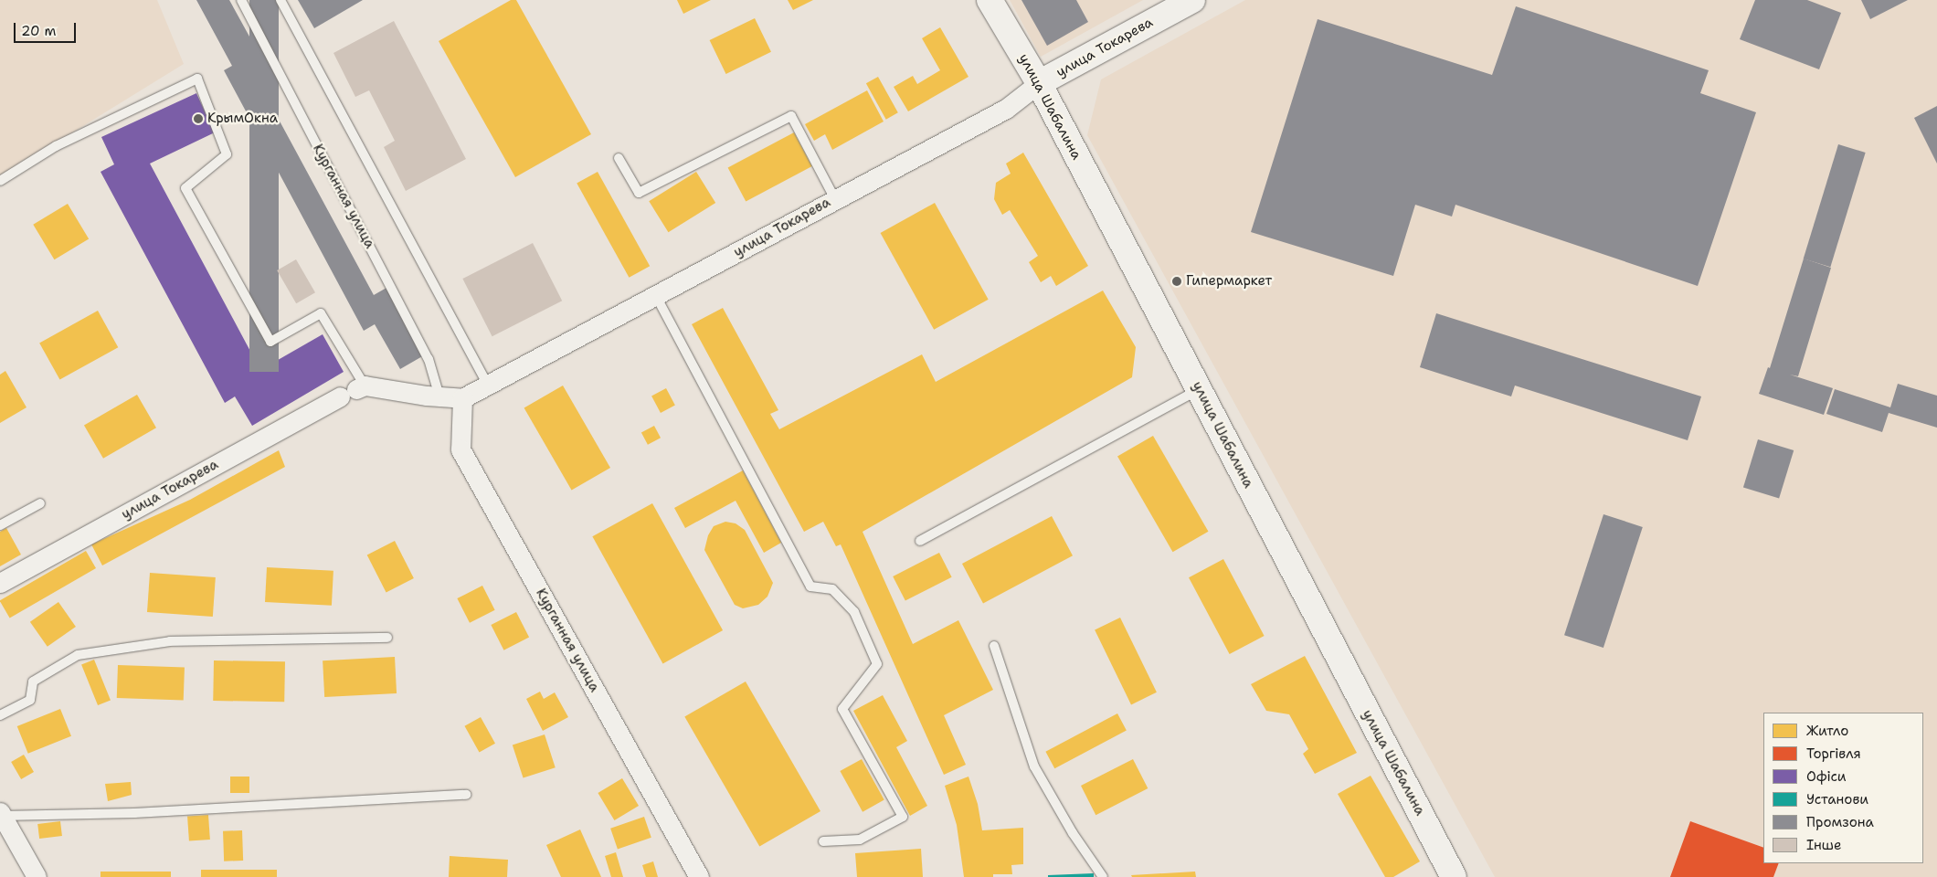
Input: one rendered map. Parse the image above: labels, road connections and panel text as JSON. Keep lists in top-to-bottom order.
{
  "streets": {
    "main road": ["улица Токарева", "улица Шабалина"],
    "street": ["Курганная улица"]
  },
  "crossings": [
    ["улица Токарева", "улица Шабалина"],
    ["улица Токарева", "Курганная улица"]
  ],
  "places": ["КрымОкна", "Гипермаркет"],
  "legend": [
    "Житло",
    "Торгівля",
    "Офіси",
    "Установи",
    "Промзона",
    "Інше"
  ],
  "scale_bar": "20 m"
}
